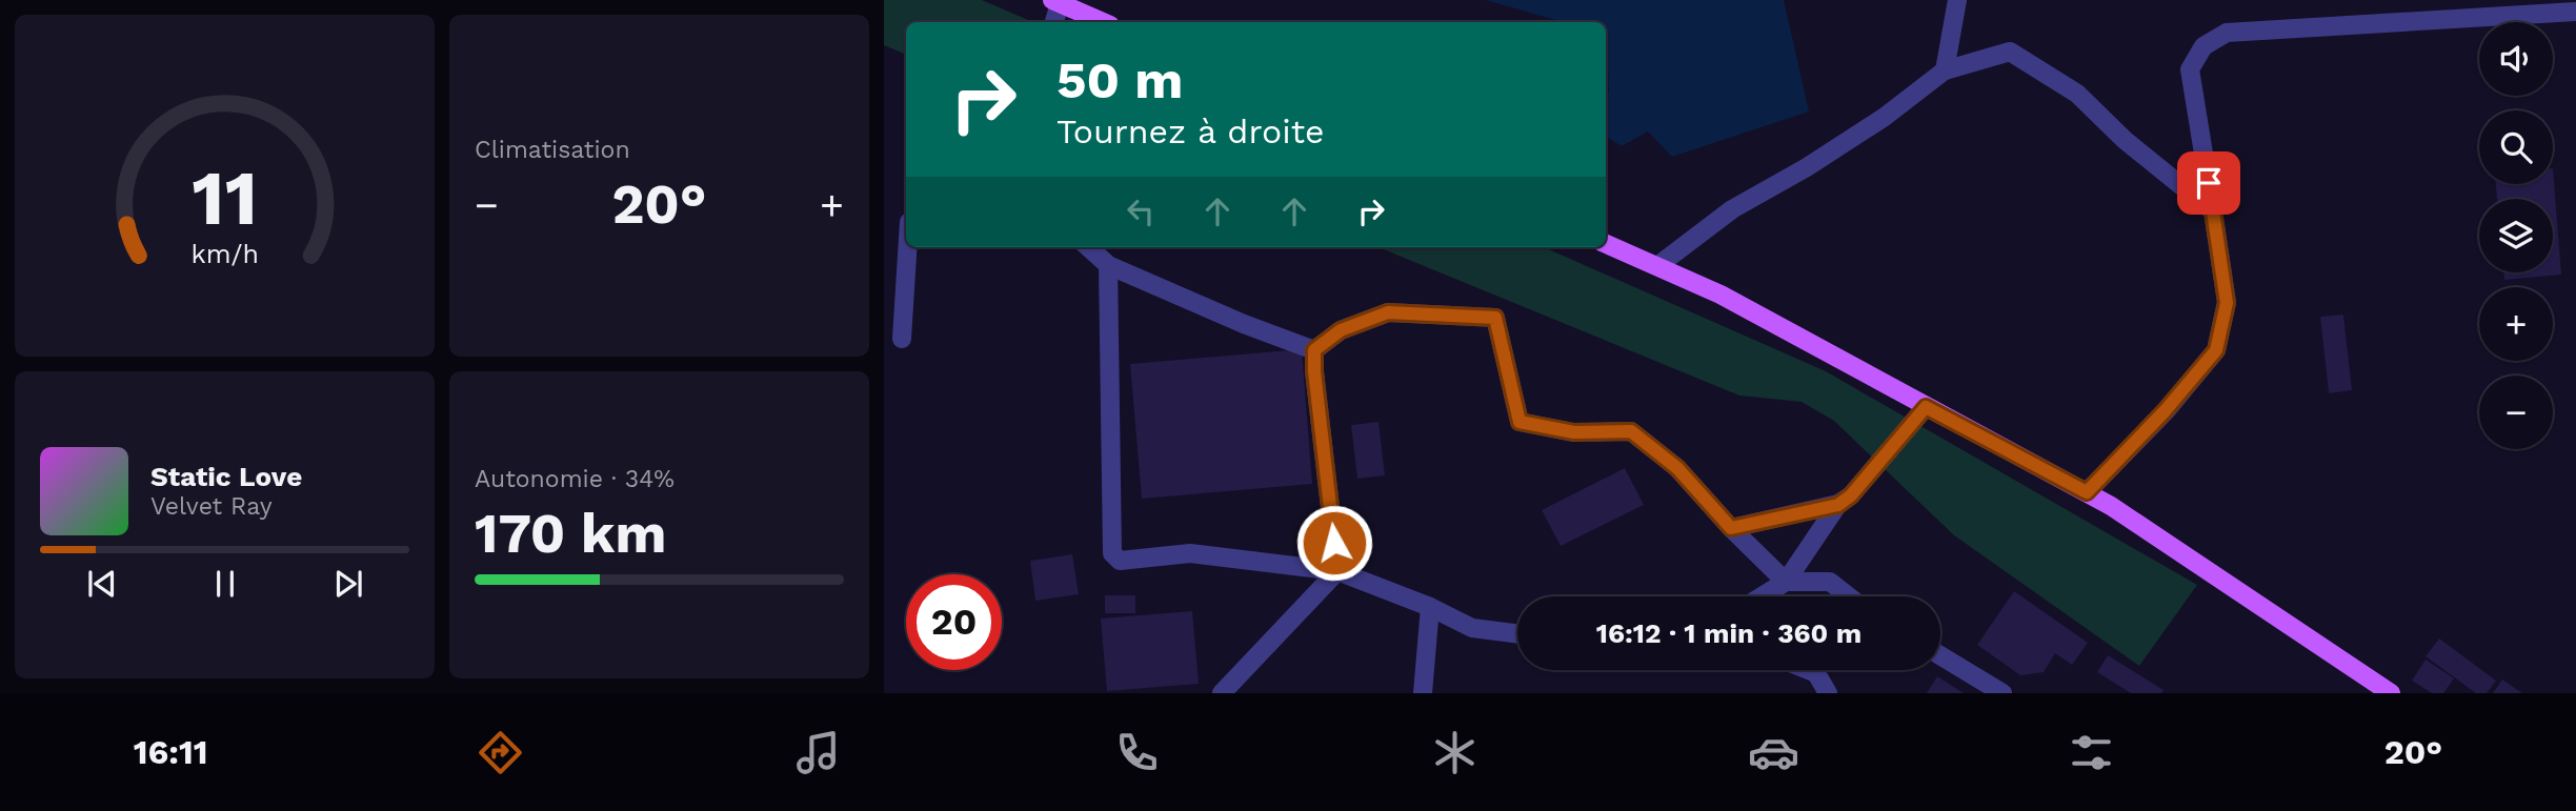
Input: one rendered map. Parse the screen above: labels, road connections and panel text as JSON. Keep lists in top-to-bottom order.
{
  "page": {
    "tile": [
      "Climatisation",
      ["Autonomie · 34%", "170 km"]
    ],
    "map_buttons": ["+", "−"],
    "turn": ["50 m", "Tournez à droite"],
    "heat": ["−", "20°", "+"],
    "song": ["Static Love", "Velvet Ray"],
    "limit": "20",
    "trip": "16:12 · 1 min · 360 m",
    "tabs": ["16:11", "20°"],
    "gauge": ["11", "km/h"]
  }
}
